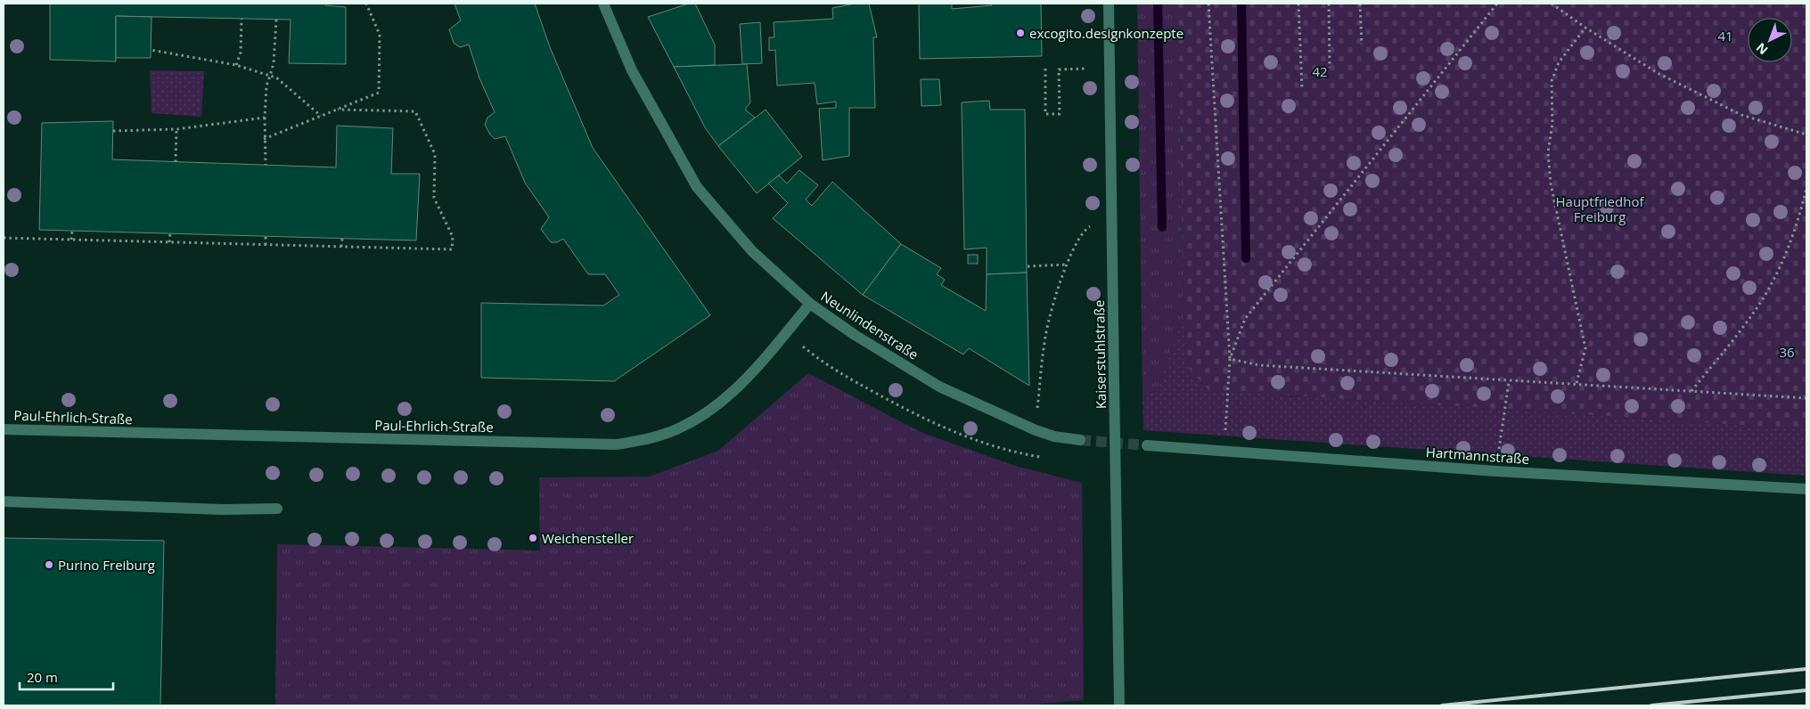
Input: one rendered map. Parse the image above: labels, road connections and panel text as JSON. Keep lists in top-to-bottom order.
{
  "streets": {
    "street": [
      "Neunlindenstraße",
      "Kaiserstuhlstraße",
      "Paul-Ehrlich-Straße",
      "Hartmannstraße"
    ]
  },
  "crossings": [
    ["Neunlindenstraße", "Paul-Ehrlich-Straße"]
  ],
  "parks": [
    "41",
    "42",
    "Hauptfriedhof Freiburg",
    "36"
  ],
  "places": ["excogito.designkonzepte", "Weichensteller", "Purino Freiburg"],
  "scale_bar": "20 m",
  "north": "bottom left"
}
